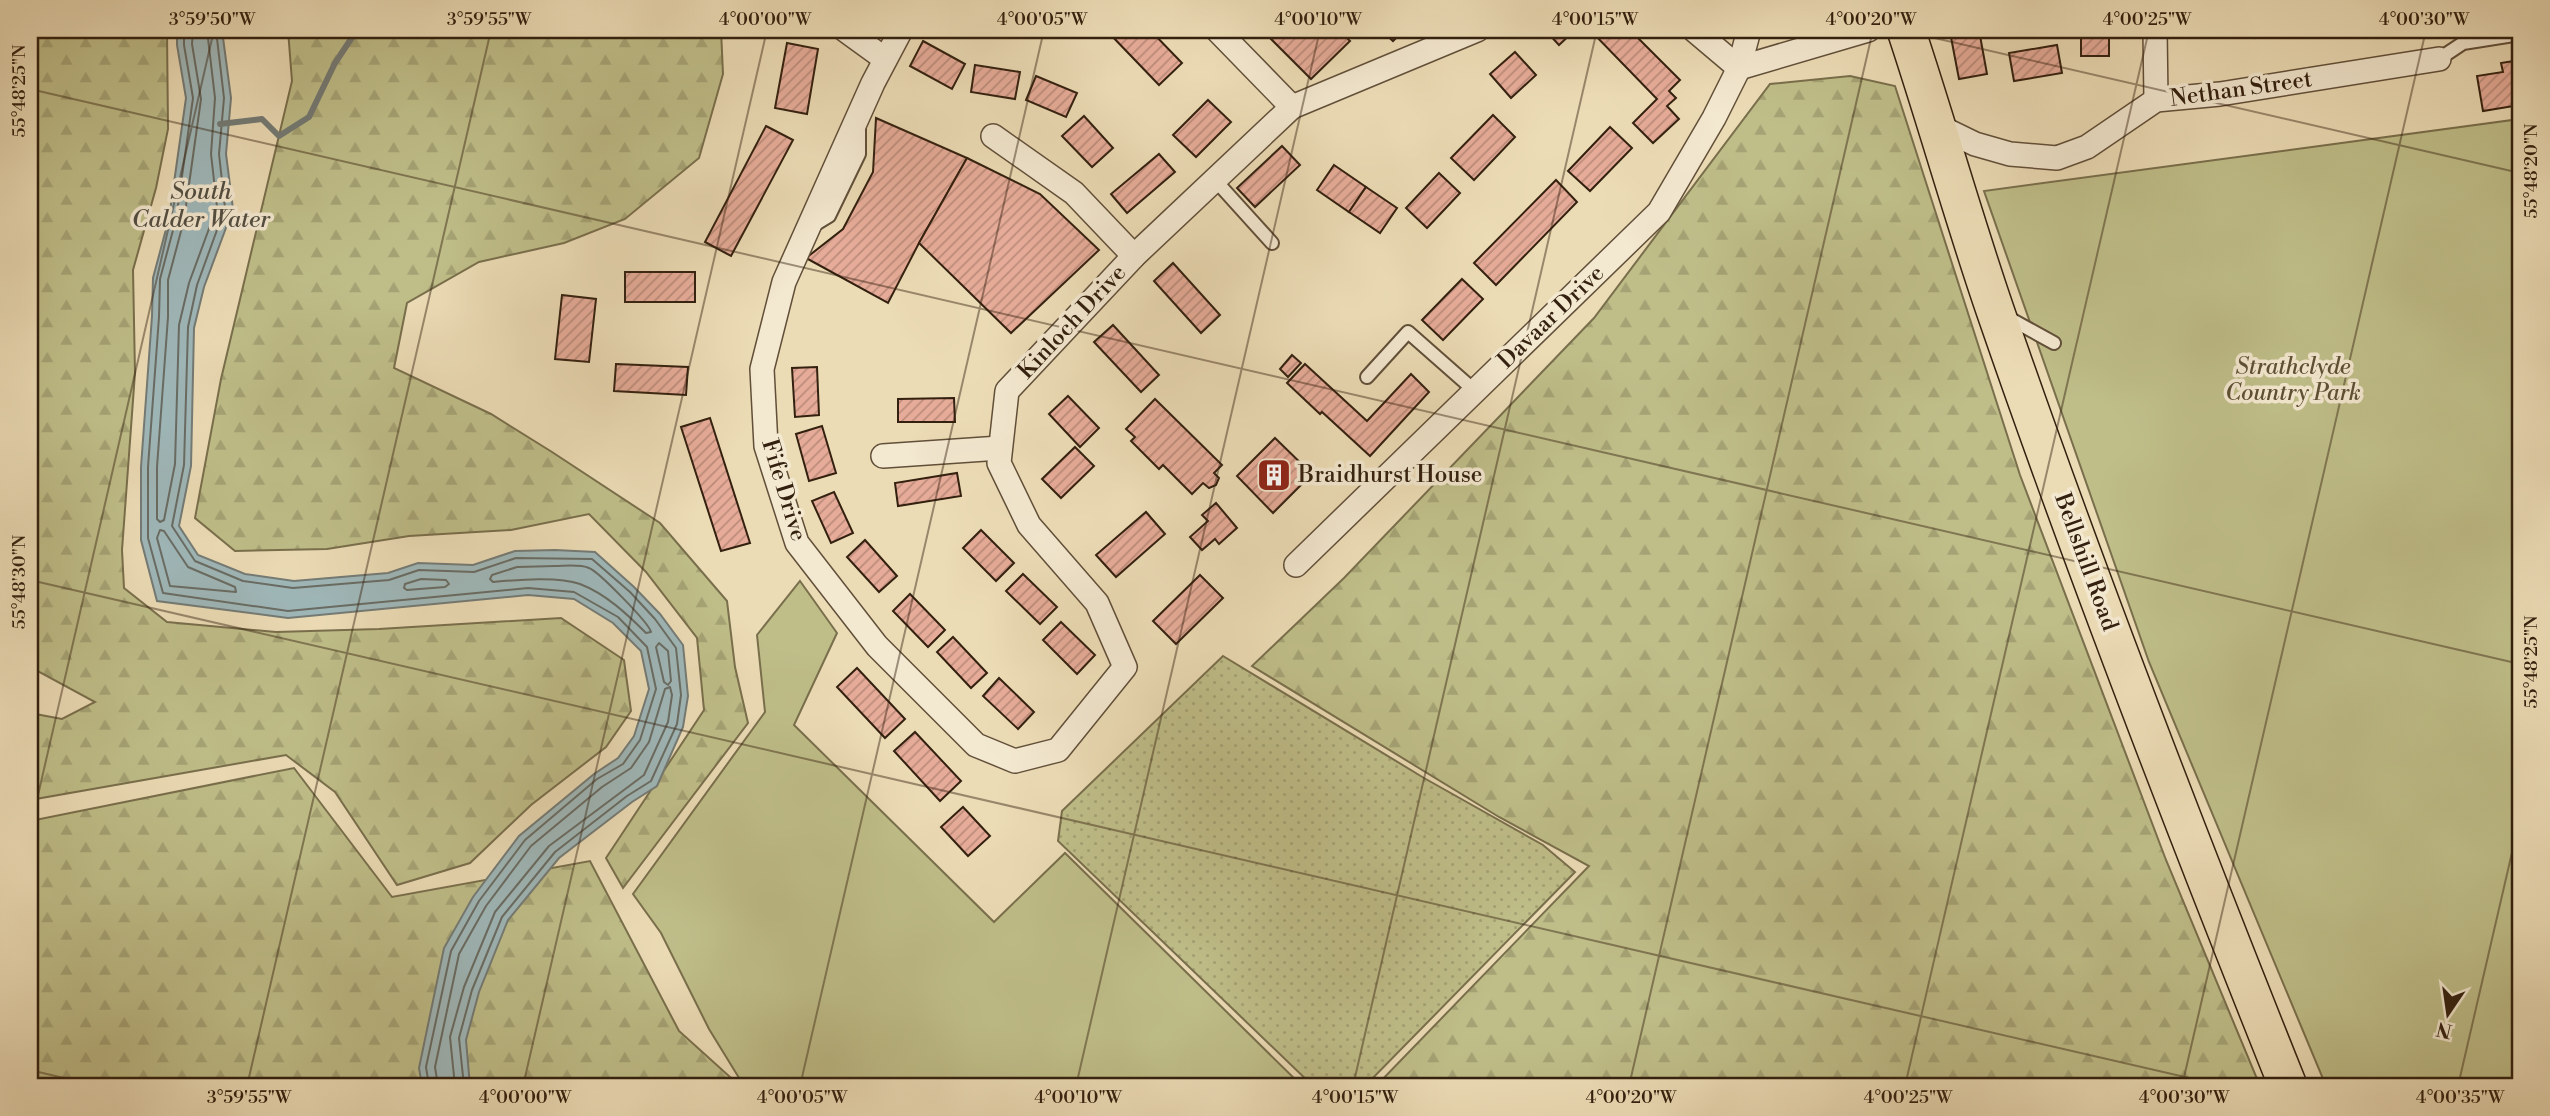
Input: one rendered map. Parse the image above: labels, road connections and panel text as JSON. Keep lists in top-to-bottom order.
{
  "streets": {
    "main road": ["Bellshill Road"],
    "street": [
      "Nethan Street",
      "Davaar Drive",
      "Kinloch Drive",
      "Fife Drive"
    ]
  },
  "crossings": [
    ["Nethan Street", "Bellshill Road"],
    ["Kinloch Drive", "Fife Drive"]
  ],
  "water": ["South Calder Water"],
  "parks": ["Strathclyde Country Park"],
  "places": {
    "building": ["Braidhurst House"]
  },
  "north": "bottom",
  "coordinates": [
    "3°59'50\"W",
    "3°59'55\"W",
    "4°00'00\"W",
    "4°00'05\"W",
    "4°00'10\"W",
    "4°00'15\"W",
    "4°00'20\"W",
    "4°00'25\"W",
    "4°00'30\"W",
    "55°48'25\"N",
    "55°48'20\"N",
    "55°48'30\"N",
    "4°00'35\"W"
  ]
}
